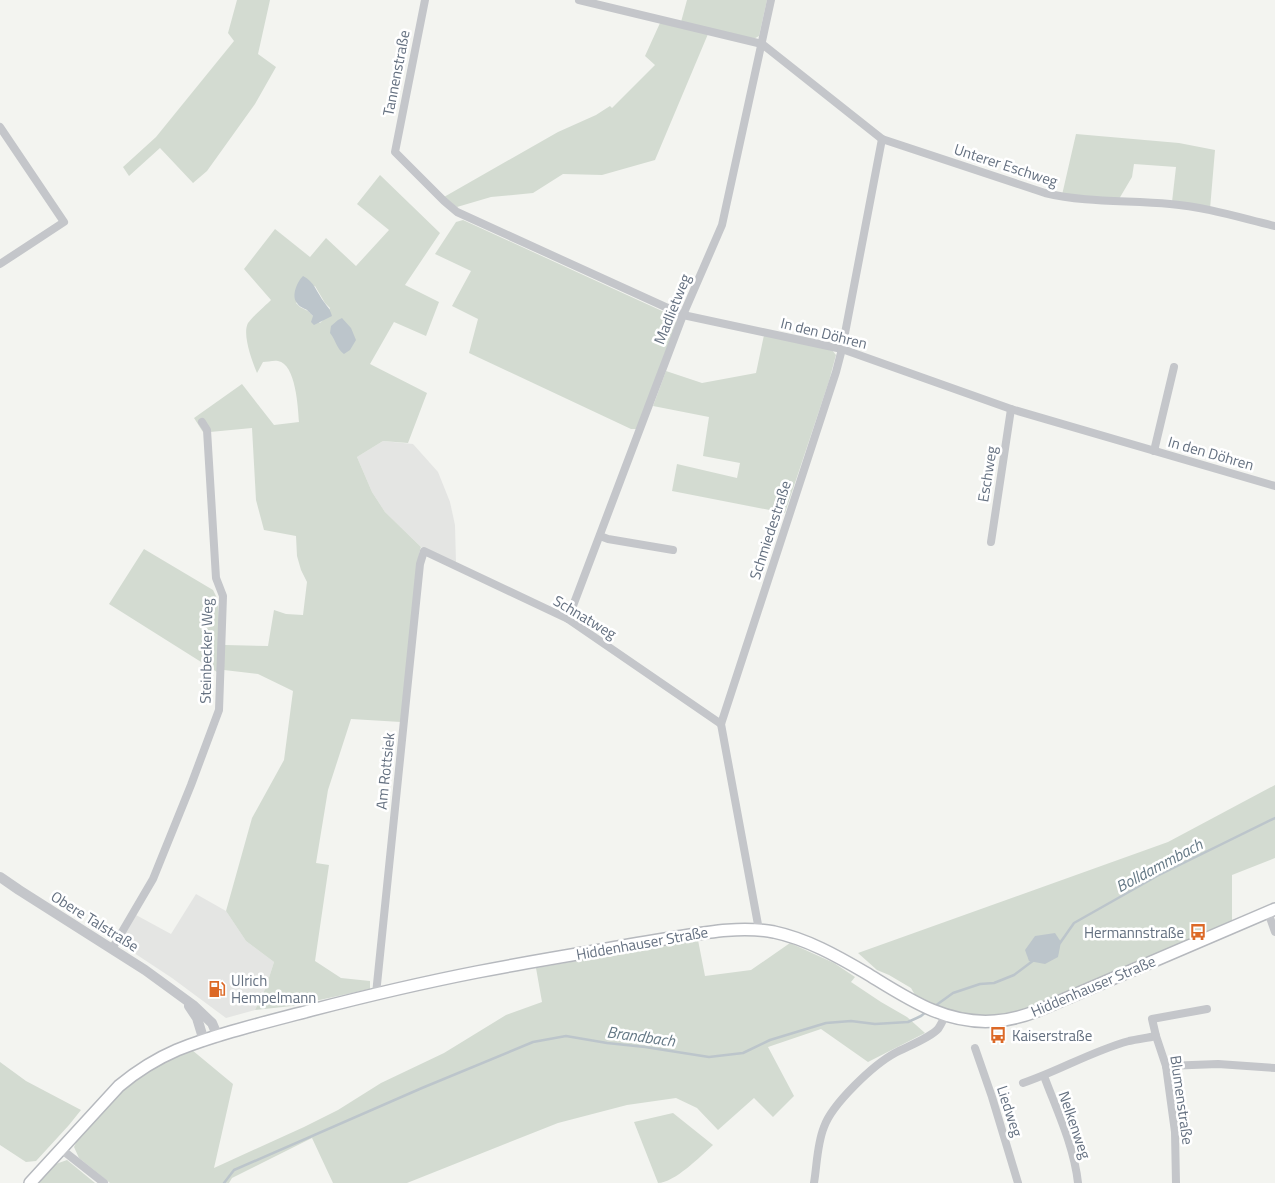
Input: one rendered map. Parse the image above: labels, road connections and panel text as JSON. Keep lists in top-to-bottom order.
{
  "streets": {
    "main road": ["Hiddenhauser Straße"],
    "street": [
      "Tannenstraße",
      "Unterer Eschweg",
      "Madlietweg",
      "In den Döhren",
      "Eschweg",
      "Schmiedestraße",
      "Schnatweg",
      "Steinbecker Weg",
      "Am Rottsiek",
      "Obere Talstraße",
      "Blumenstraße",
      "Liedweg",
      "Nelkenweg"
    ]
  },
  "crossings": [
    ["Tannenstraße", "In den Döhren"],
    ["Unterer Eschweg", "Madlietweg"],
    ["Unterer Eschweg", "Schmiedestraße"],
    ["Madlietweg", "In den Döhren"],
    ["Madlietweg", "Schnatweg"],
    ["In den Döhren", "Eschweg"],
    ["In den Döhren", "Schmiedestraße"],
    ["Schmiedestraße", "Schnatweg"],
    ["Schmiedestraße", "Hiddenhauser Straße"],
    ["Schnatweg", "Am Rottsiek"],
    ["Steinbecker Weg", "Obere Talstraße"],
    ["Am Rottsiek", "Hiddenhauser Straße"],
    ["Obere Talstraße", "Hiddenhauser Straße"]
  ],
  "water": ["Bolldammbach", "Brandbach"],
  "places": {
    "bus stop": ["Hermannstraße", "Kaiserstraße"],
    "fuel station": ["Ulrich Hempelmann"]
  }
}
